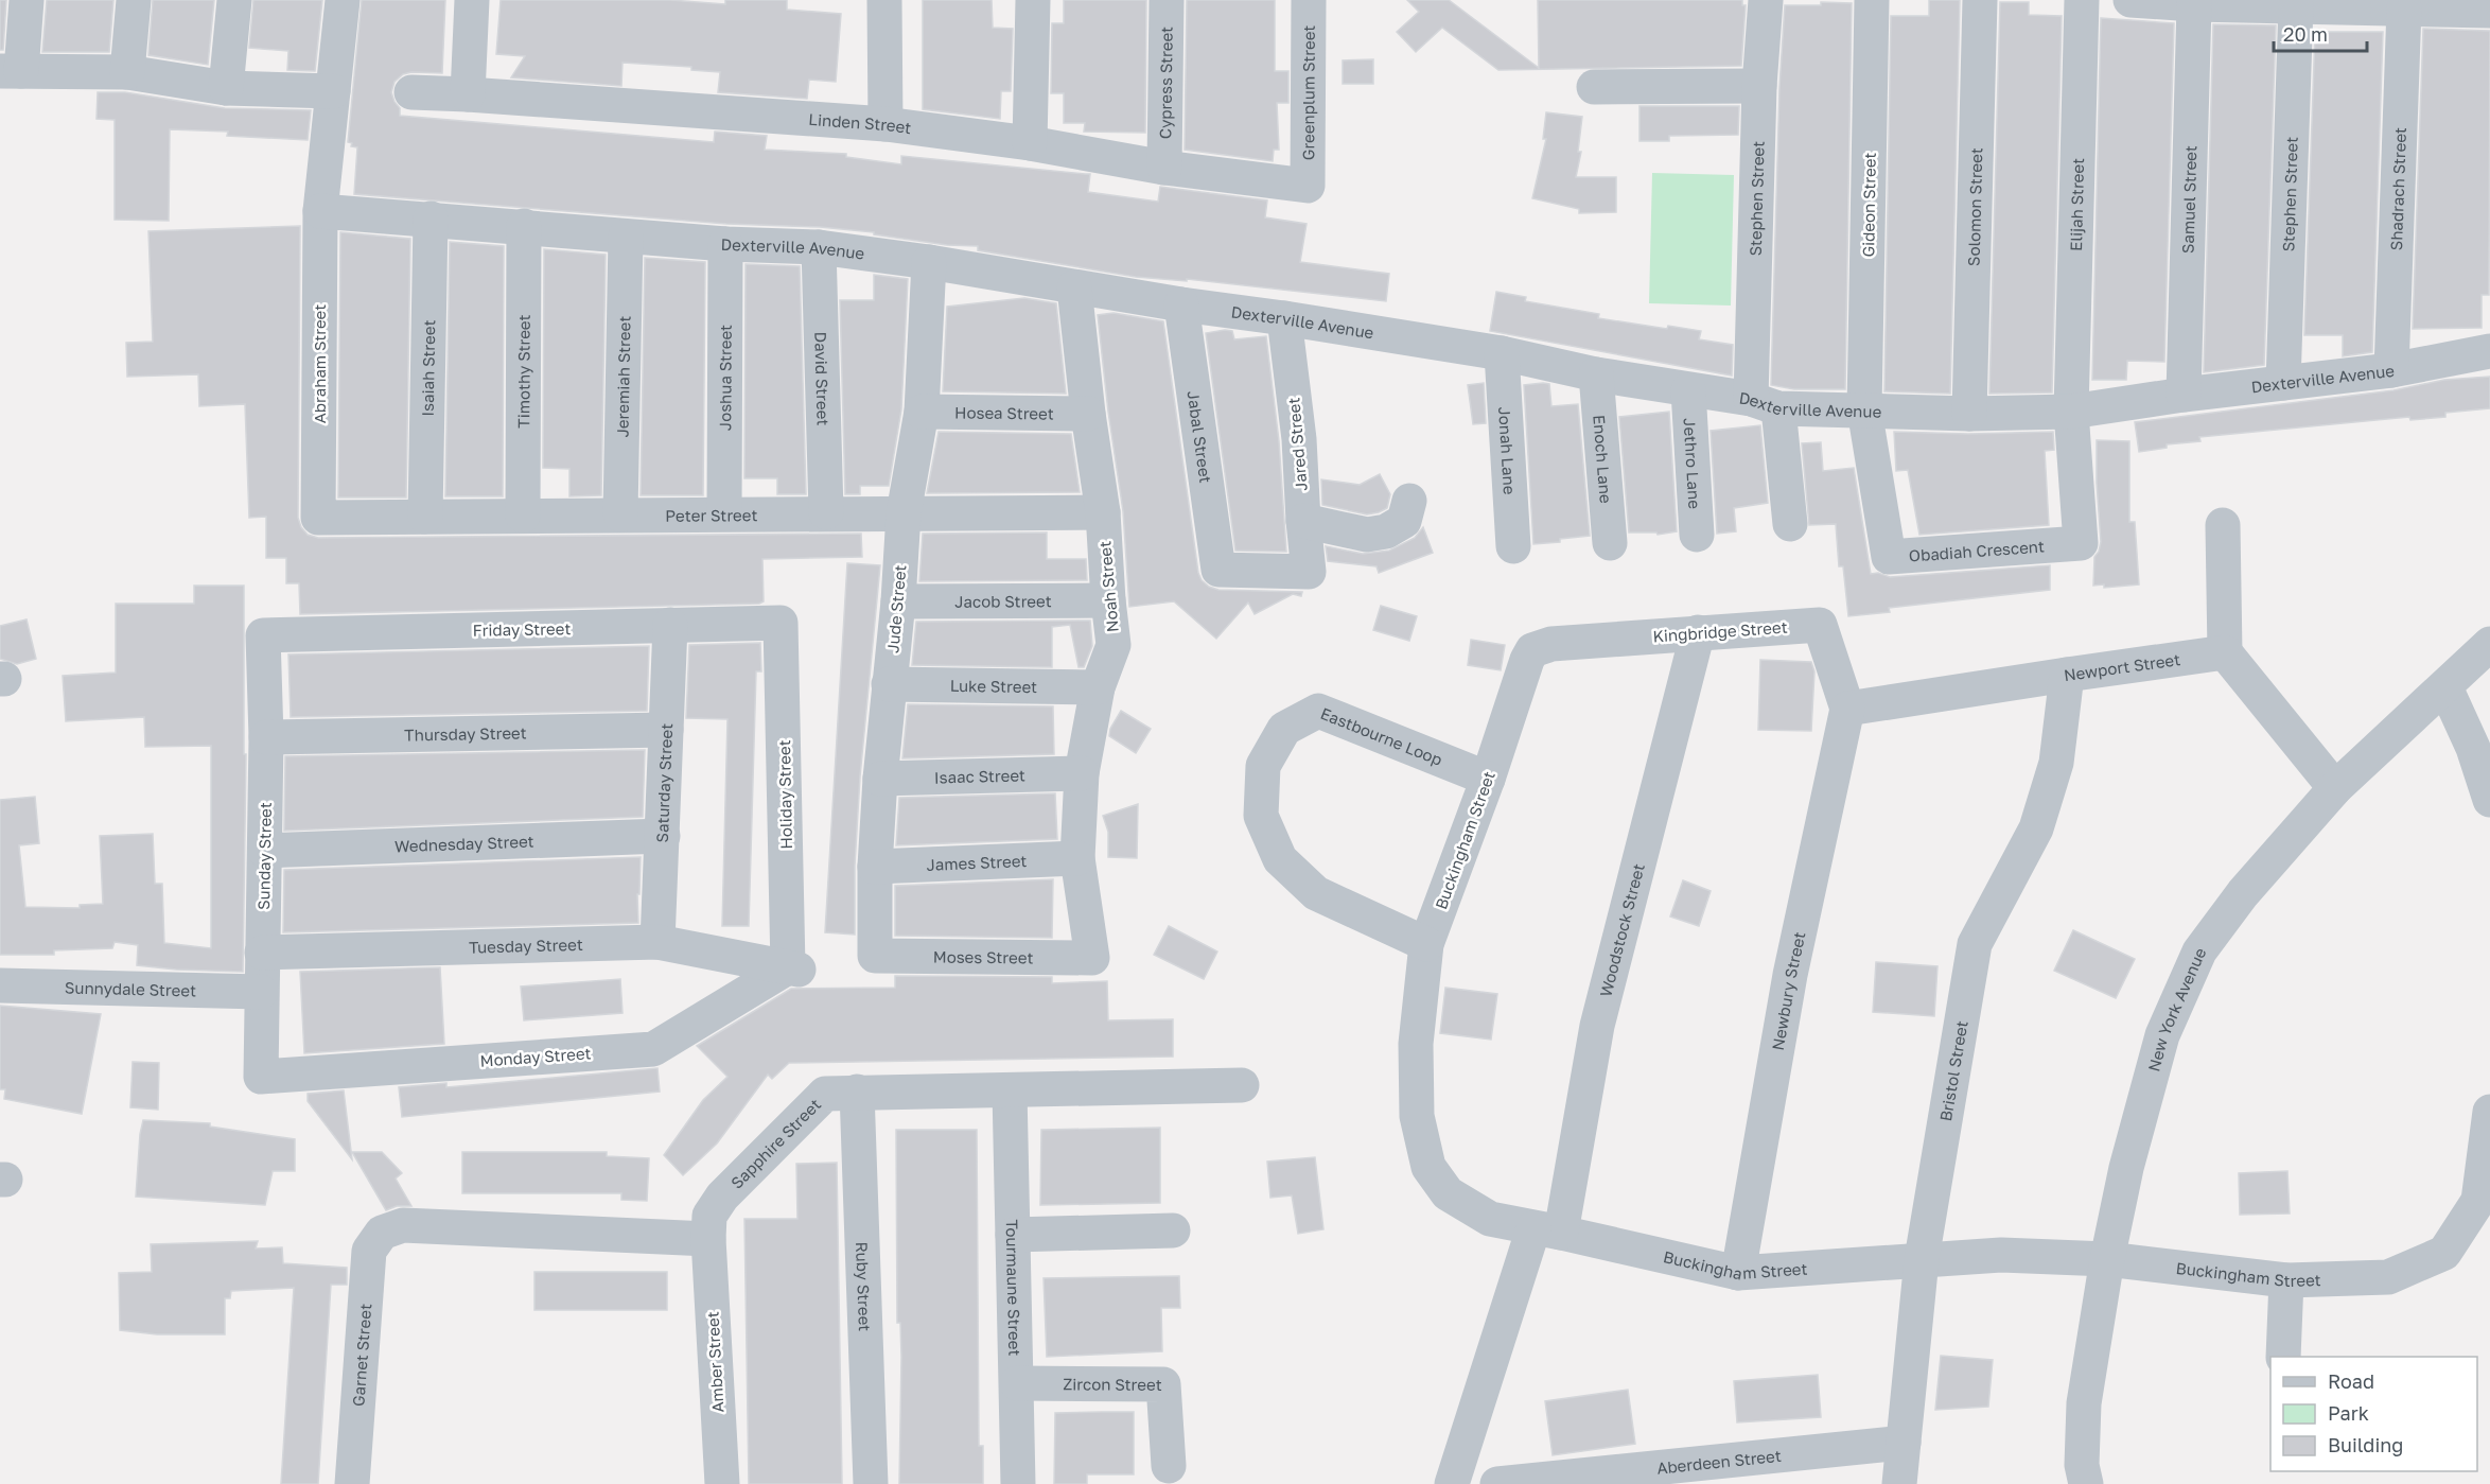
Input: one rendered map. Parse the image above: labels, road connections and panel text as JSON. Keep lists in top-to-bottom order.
{
  "streets": {
    "street": [
      "Cypress Street",
      "Greenplum Street",
      "Linden Street",
      "Shadrach Street",
      "Stephen Street",
      "Samuel Street",
      "Gideon Street",
      "Elijah Street",
      "Solomon Street",
      "Dexterville Avenue",
      "Abraham Street",
      "Isaiah Street",
      "Timothy Street",
      "Jeremiah Street",
      "Joshua Street",
      "David Street",
      "Hosea Street",
      "Jabal Street",
      "Jared Street",
      "Jonah Lane",
      "Enoch Lane",
      "Jethro Lane",
      "Peter Street",
      "Obadiah Crescent",
      "Noah Street",
      "Jacob Street",
      "Jude Street",
      "Friday Street",
      "Kingbridge Street",
      "Newport Street",
      "Luke Street",
      "Thursday Street",
      "Eastbourne Loop",
      "Isaac Street",
      "Saturday Street",
      "Holiday Street",
      "Buckingham Street",
      "Wednesday Street",
      "Sunday Street",
      "James Street",
      "Woodstock Street",
      "Tuesday Street",
      "Moses Street",
      "Sunnydale Street",
      "Newbury Street",
      "New York Avenue",
      "Monday Street",
      "Bristol Street",
      "Sapphire Street",
      "Ruby Street",
      "Tourmaune Street",
      "Garnet Street",
      "Amber Street",
      "Zircon Street",
      "Aberdeen Street"
    ]
  },
  "crossings": [
    ["Cypress Street", "Linden Street"],
    ["Greenplum Street", "Linden Street"],
    ["Shadrach Street", "Dexterville Avenue"],
    ["Stephen Street", "Dexterville Avenue"],
    ["Samuel Street", "Dexterville Avenue"],
    ["Gideon Street", "Dexterville Avenue"],
    ["Gideon Street", "Obadiah Crescent"],
    ["Elijah Street", "Dexterville Avenue"],
    ["Elijah Street", "Obadiah Crescent"],
    ["Solomon Street", "Dexterville Avenue"],
    ["Dexterville Avenue", "Abraham Street"],
    ["Dexterville Avenue", "Isaiah Street"],
    ["Dexterville Avenue", "Timothy Street"],
    ["Dexterville Avenue", "Jeremiah Street"],
    ["Dexterville Avenue", "Joshua Street"],
    ["Dexterville Avenue", "David Street"],
    ["Dexterville Avenue", "Jabal Street"],
    ["Dexterville Avenue", "Jared Street"],
    ["Dexterville Avenue", "Jonah Lane"],
    ["Dexterville Avenue", "Enoch Lane"],
    ["Dexterville Avenue", "Jethro Lane"],
    ["Dexterville Avenue", "Obadiah Crescent"],
    ["Dexterville Avenue", "Noah Street"],
    ["Dexterville Avenue", "Jude Street"],
    ["Abraham Street", "Peter Street"],
    ["Isaiah Street", "Peter Street"],
    ["Timothy Street", "Peter Street"],
    ["Jeremiah Street", "Peter Street"],
    ["Joshua Street", "Peter Street"],
    ["David Street", "Peter Street"],
    ["Hosea Street", "Noah Street"],
    ["Hosea Street", "Jude Street"],
    ["Jabal Street", "Jared Street"],
    ["Peter Street", "Noah Street"],
    ["Peter Street", "Jude Street"],
    ["Noah Street", "Jacob Street"],
    ["Noah Street", "Luke Street"],
    ["Noah Street", "Isaac Street"],
    ["Noah Street", "James Street"],
    ["Noah Street", "Moses Street"],
    ["Jacob Street", "Jude Street"],
    ["Jude Street", "Luke Street"],
    ["Jude Street", "Isaac Street"],
    ["Jude Street", "James Street"],
    ["Jude Street", "Moses Street"],
    ["Friday Street", "Saturday Street"],
    ["Friday Street", "Holiday Street"],
    ["Friday Street", "Sunday Street"],
    ["Kingbridge Street", "Newport Street"],
    ["Kingbridge Street", "Buckingham Street"],
    ["Kingbridge Street", "Woodstock Street"],
    ["Kingbridge Street", "Newbury Street"],
    ["Newport Street", "Newbury Street"],
    ["Newport Street", "Bristol Street"],
    ["Thursday Street", "Saturday Street"],
    ["Thursday Street", "Sunday Street"],
    ["Eastbourne Loop", "Buckingham Street"],
    ["Saturday Street", "Wednesday Street"],
    ["Saturday Street", "Tuesday Street"],
    ["Holiday Street", "Tuesday Street"],
    ["Holiday Street", "Monday Street"],
    ["Buckingham Street", "Woodstock Street"],
    ["Buckingham Street", "Newbury Street"],
    ["Buckingham Street", "New York Avenue"],
    ["Buckingham Street", "Bristol Street"],
    ["Wednesday Street", "Sunday Street"],
    ["Sunday Street", "Tuesday Street"],
    ["Sunday Street", "Sunnydale Street"],
    ["Sunday Street", "Monday Street"],
    ["Tuesday Street", "Monday Street"],
    ["Bristol Street", "Aberdeen Street"],
    ["Sapphire Street", "Ruby Street"],
    ["Sapphire Street", "Tourmaune Street"],
    ["Sapphire Street", "Garnet Street"],
    ["Sapphire Street", "Amber Street"],
    ["Tourmaune Street", "Zircon Street"],
    ["Garnet Street", "Amber Street"]
  ],
  "legend": ["Road", "Park", "Building"],
  "scale_bar": "20 m"
}
